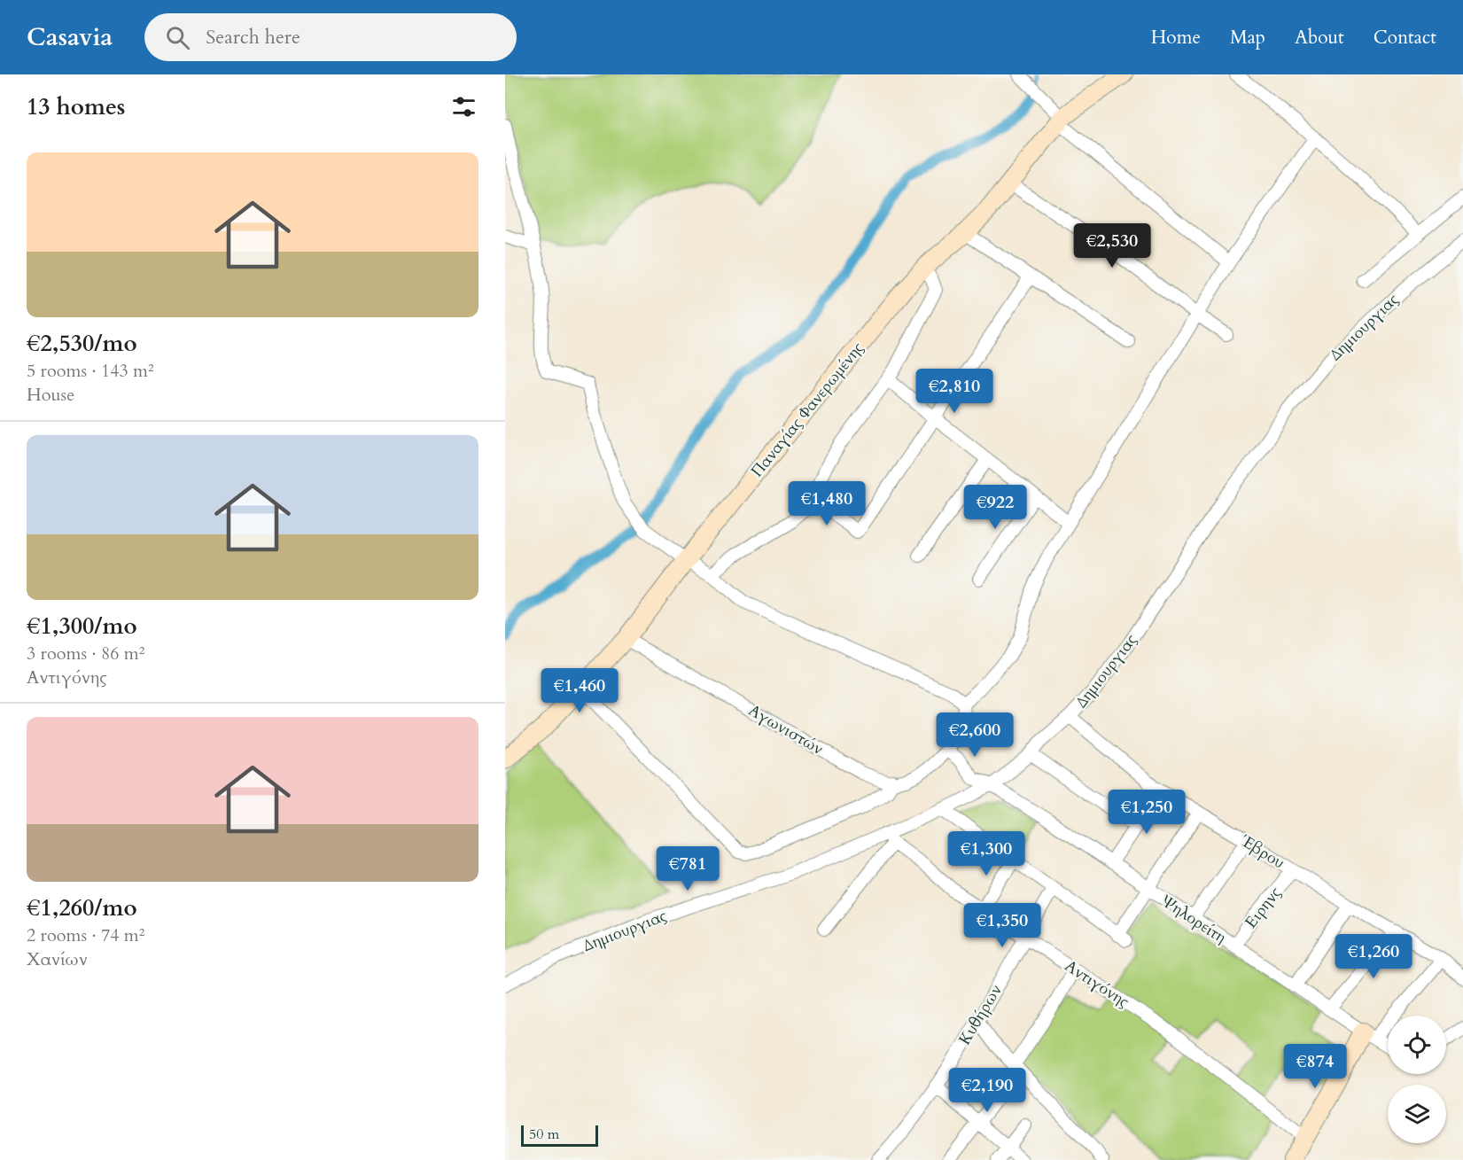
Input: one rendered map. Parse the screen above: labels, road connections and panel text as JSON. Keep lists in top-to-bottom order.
{
  "streets": {
    "main road": ["Παναγίας Φανερωμένης"],
    "street": [
      "Δημιουργιας",
      "Αγωνιστών",
      "Έβρου",
      "Ειρηνς",
      "Ψηλορείτη",
      "Αντιγόνης",
      "Κυθήρων"
    ]
  },
  "crossings": [
    ["Δημιουργιας", "Έβρου"],
    ["Δημιουργιας", "Ψηλορείτη"],
    ["Δημιουργιας", "Αντιγόνης"],
    ["Παναγίας Φανερωμένης", "Αγωνιστών"],
    ["Έβρου", "Ειρηνς"],
    ["Ειρηνς", "Ψηλορείτη"],
    ["Αντιγόνης", "Κυθήρων"]
  ],
  "scale_bar": "50 m",
  "page": {
    "header": "Casavia",
    "search": "Search here",
    "nav": [
      "Home",
      "Map",
      "About",
      "Contact"
    ],
    "heading": "13 homes",
    "list": [
      {
        "name": "€2,530/mo",
        "note": "5 rooms · 143 m² · House"
      },
      {
        "name": "€1,300/mo",
        "note": "3 rooms · 86 m² · Αντιγόνης"
      },
      {
        "name": "€1,260/mo",
        "note": "2 rooms · 74 m² · Χανίων"
      }
    ],
    "price": [
      "€2,530",
      "€2,810",
      "€1,480",
      "€922",
      "€1,460",
      "€2,600",
      "€1,250",
      "€1,300",
      "€781",
      "€1,350",
      "€1,260",
      "€874",
      "€2,190"
    ],
    "scale": "50 m"
  }
}
